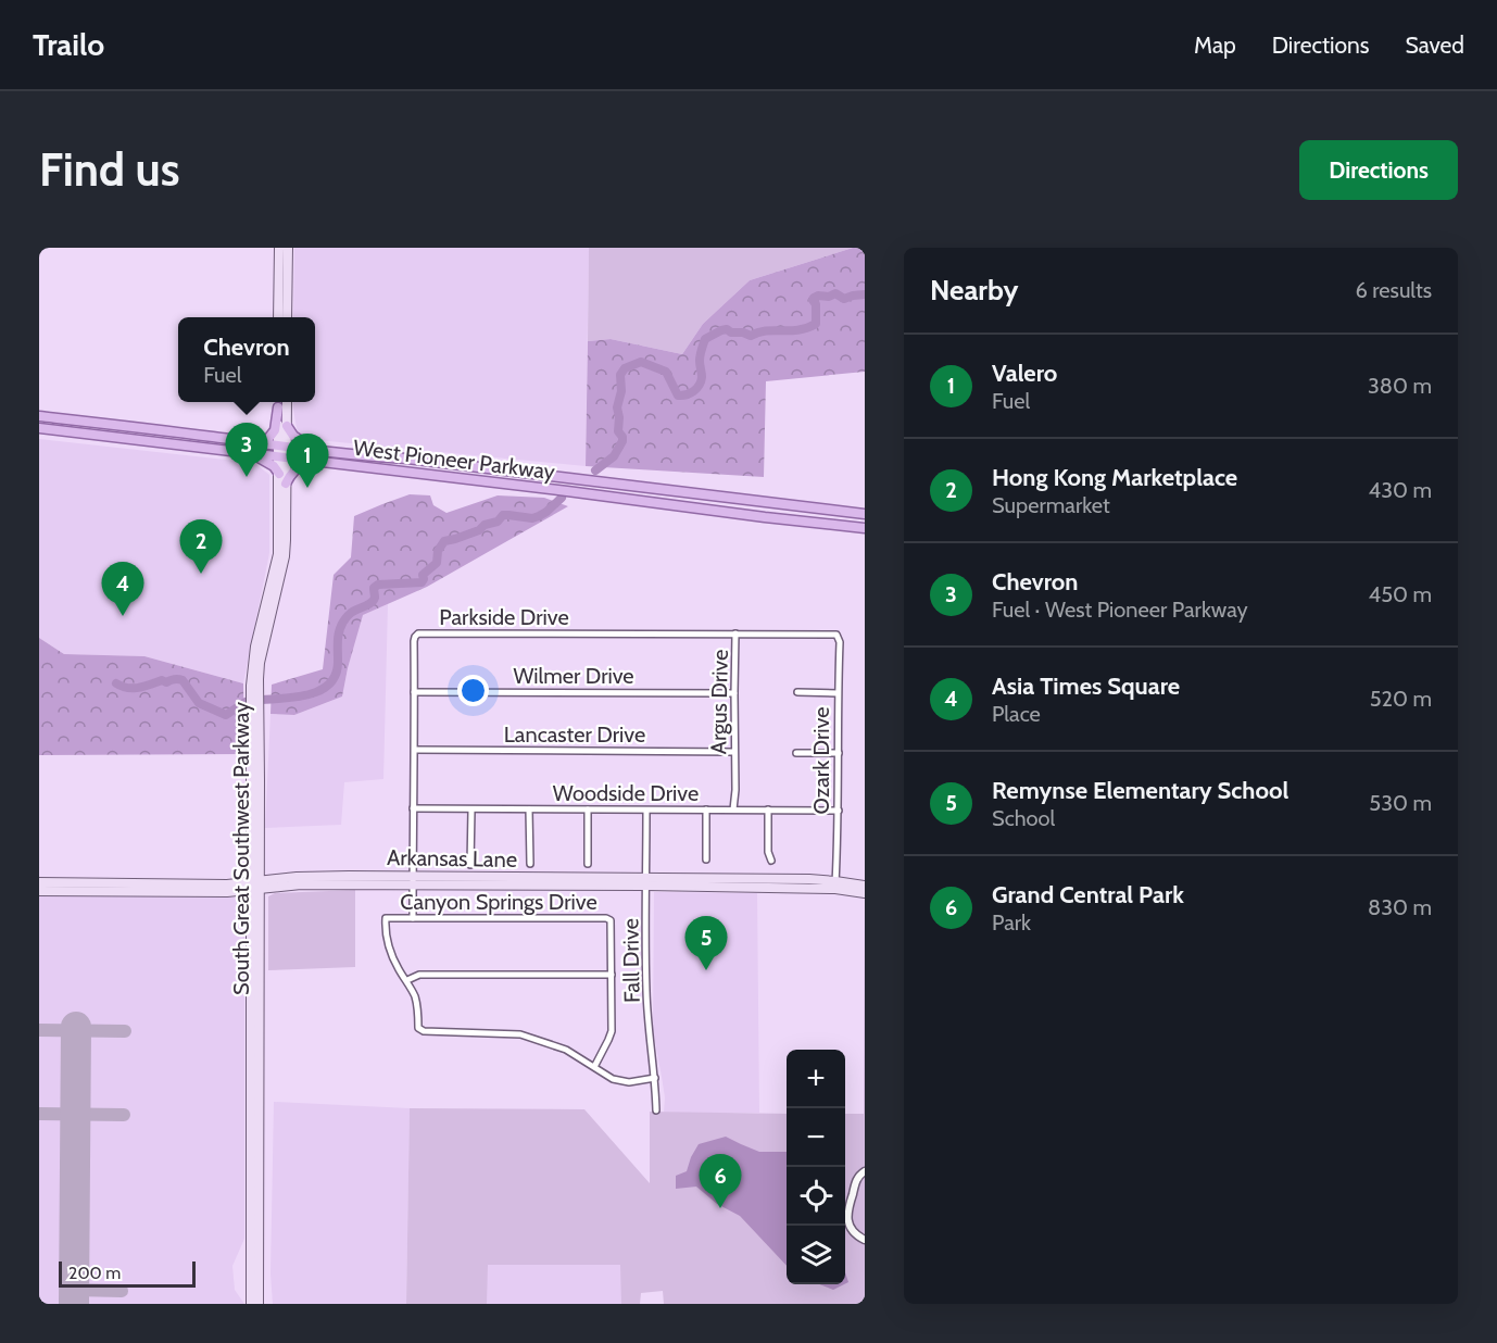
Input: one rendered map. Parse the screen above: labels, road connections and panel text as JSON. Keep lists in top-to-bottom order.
{
  "streets": {
    "main road": ["West Pioneer Parkway", "South Great Southwest Parkway", "Arkansas Lane"],
    "street": [
      "Parkside Drive",
      "Wilmer Drive",
      "Argus Drive",
      "Lancaster Drive",
      "Ozark Drive",
      "Woodside Drive",
      "Canyon Springs Drive",
      "Fall Drive"
    ]
  },
  "crossings": [
    ["West Pioneer Parkway", "South Great Southwest Parkway"],
    ["Parkside Drive", "Wilmer Drive"],
    ["Parkside Drive", "Argus Drive"],
    ["Parkside Drive", "Lancaster Drive"],
    ["Parkside Drive", "Ozark Drive"],
    ["Parkside Drive", "Woodside Drive"],
    ["Parkside Drive", "Arkansas Lane"],
    ["Parkside Drive", "Canyon Springs Drive"],
    ["Wilmer Drive", "Argus Drive"],
    ["Argus Drive", "Lancaster Drive"],
    ["Argus Drive", "Woodside Drive"],
    ["Ozark Drive", "Woodside Drive"],
    ["Ozark Drive", "Arkansas Lane"],
    ["Woodside Drive", "Fall Drive"],
    ["South Great Southwest Parkway", "Arkansas Lane"],
    ["Arkansas Lane", "Fall Drive"]
  ],
  "scale_bar": "200 m",
  "page": {
    "header": "Trailo",
    "nav": ["Map", "Directions", "Saved"],
    "buttons": "Directions",
    "title": "Find us",
    "heading": ["Nearby", "6 results"],
    "popup": ["Chevron", "Fuel"],
    "list": [
      {
        "mark": "1",
        "name": "Valero",
        "note": "Fuel",
        "value": "380 m"
      },
      {
        "mark": "2",
        "name": "Hong Kong Marketplace",
        "note": "Supermarket",
        "value": "430 m"
      },
      {
        "mark": "3",
        "name": "Chevron",
        "note": "Fuel · West Pioneer Parkway",
        "value": "450 m"
      },
      {
        "mark": "4",
        "name": "Asia Times Square",
        "note": "Place",
        "value": "520 m"
      },
      {
        "mark": "5",
        "name": "Remynse Elementary School",
        "note": "School",
        "value": "530 m"
      },
      {
        "mark": "6",
        "name": "Grand Central Park",
        "note": "Park",
        "value": "830 m"
      }
    ],
    "pins": [
      "3",
      "1",
      "2",
      "4",
      "5",
      "6"
    ],
    "map_buttons": ["+", "−"],
    "scale": "200 m"
  }
}
